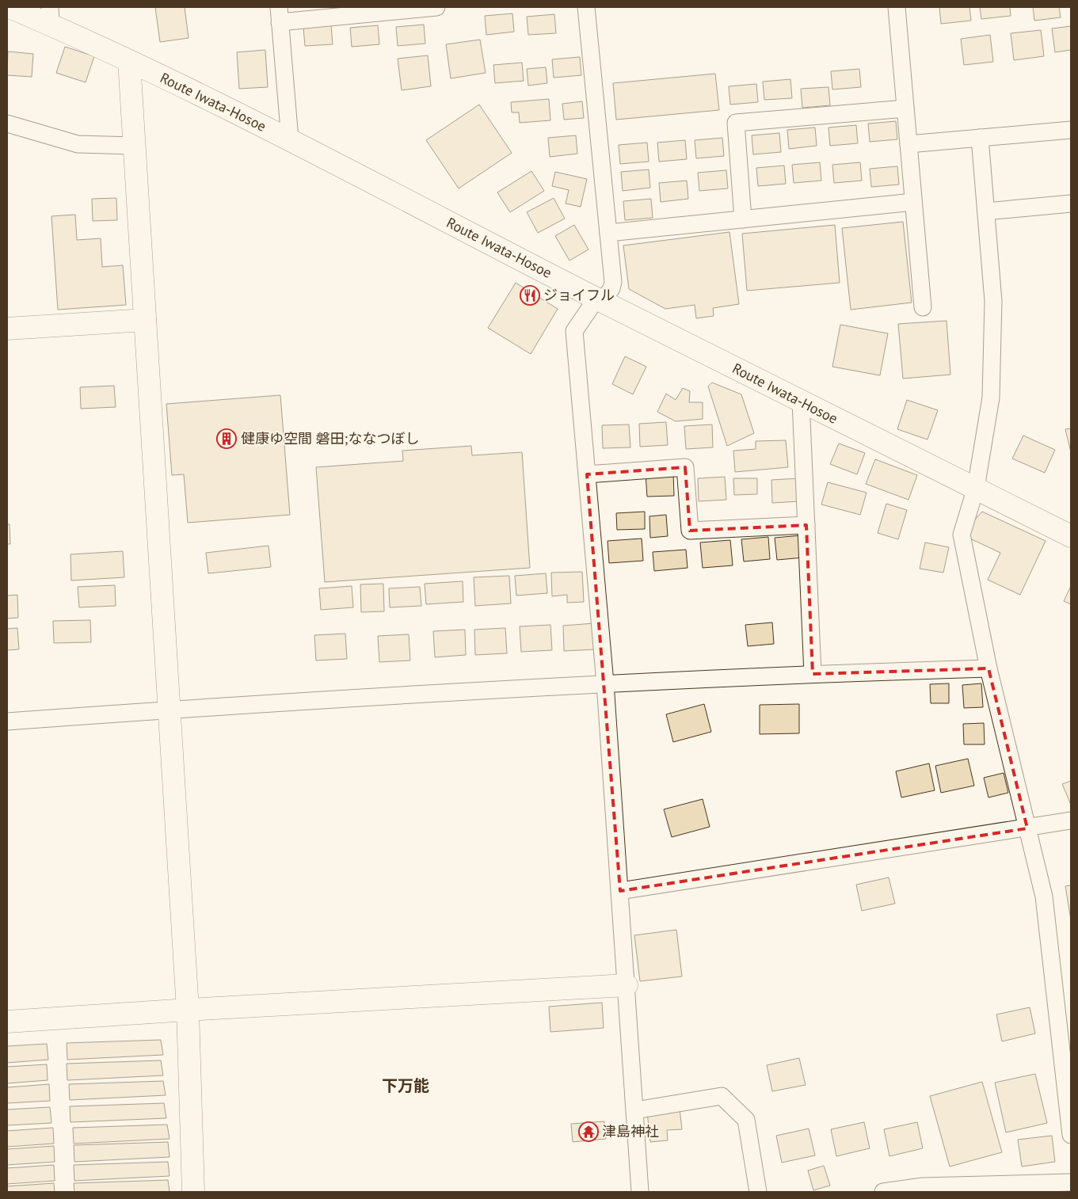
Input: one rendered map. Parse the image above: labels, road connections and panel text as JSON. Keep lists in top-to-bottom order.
{
  "streets": {
    "street": ["Route Iwata-Hosoe"]
  },
  "districts": ["下万能"],
  "places": {
    "restaurant": ["ジョイフル"],
    "building": ["健康ゆ空間 磐田;ななつぼし"],
    "temple": ["津島神社"]
  }
}
